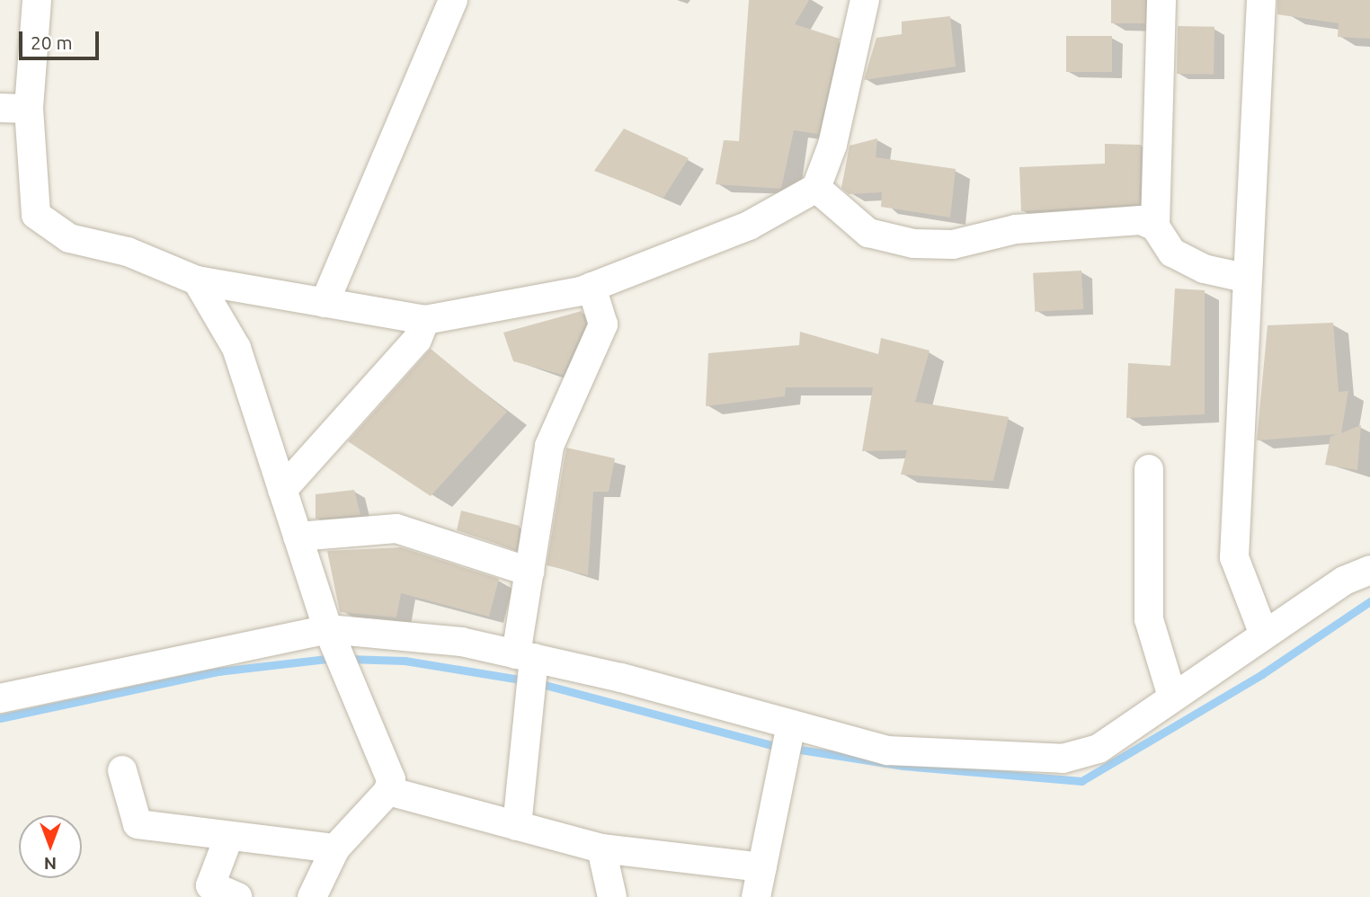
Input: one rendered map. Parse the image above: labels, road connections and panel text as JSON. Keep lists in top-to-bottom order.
{
  "scale_bar": "20 m",
  "north": "bottom"
}
